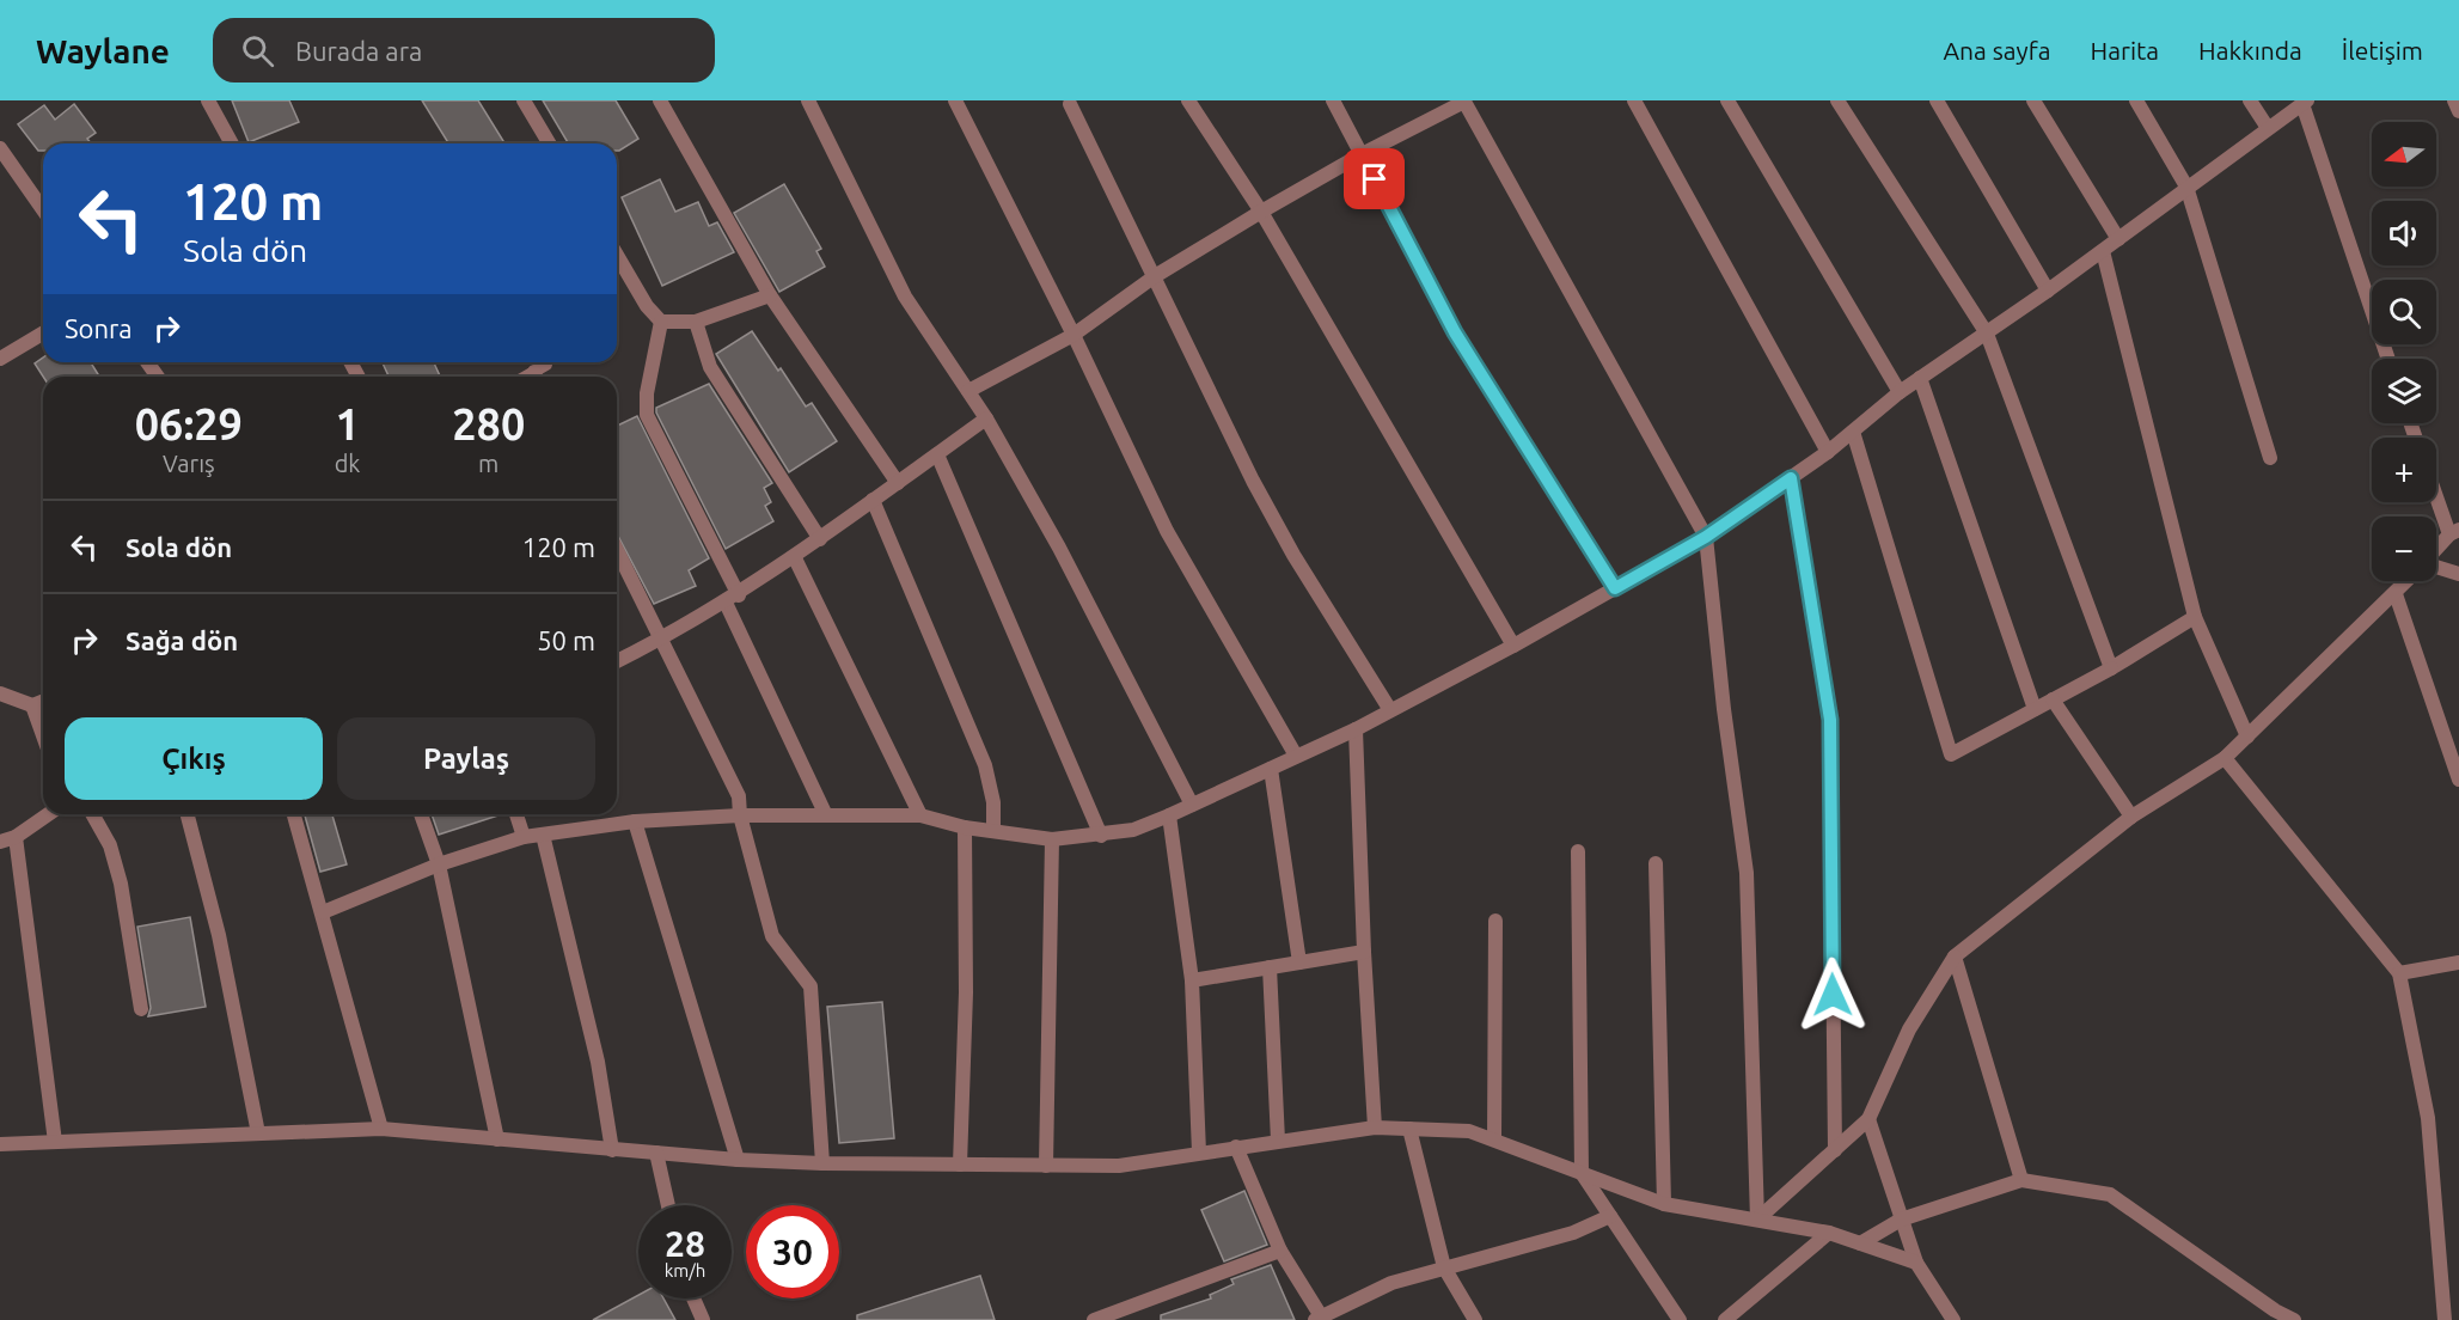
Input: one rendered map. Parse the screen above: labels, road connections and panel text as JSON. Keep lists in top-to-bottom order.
{
  "north": "left",
  "page": {
    "header": "Waylane",
    "search": "Burada ara",
    "nav": [
      "Ana sayfa",
      "Harita",
      "Hakkında",
      "İletişim"
    ],
    "map_buttons": ["+", "−"],
    "turn": ["120 m", "Sola dön"],
    "then": "Sonra",
    "eta": [
      "06:29",
      "Varış",
      "1",
      "dk",
      "280",
      "m"
    ],
    "list": [
      {
        "name": "Sola dön",
        "value": "120 m"
      },
      {
        "name": "Sağa dön",
        "value": "50 m"
      }
    ],
    "buttons": ["Çıkış", "Paylaş"],
    "speed": "28 km/h",
    "limit": "30"
  }
}
